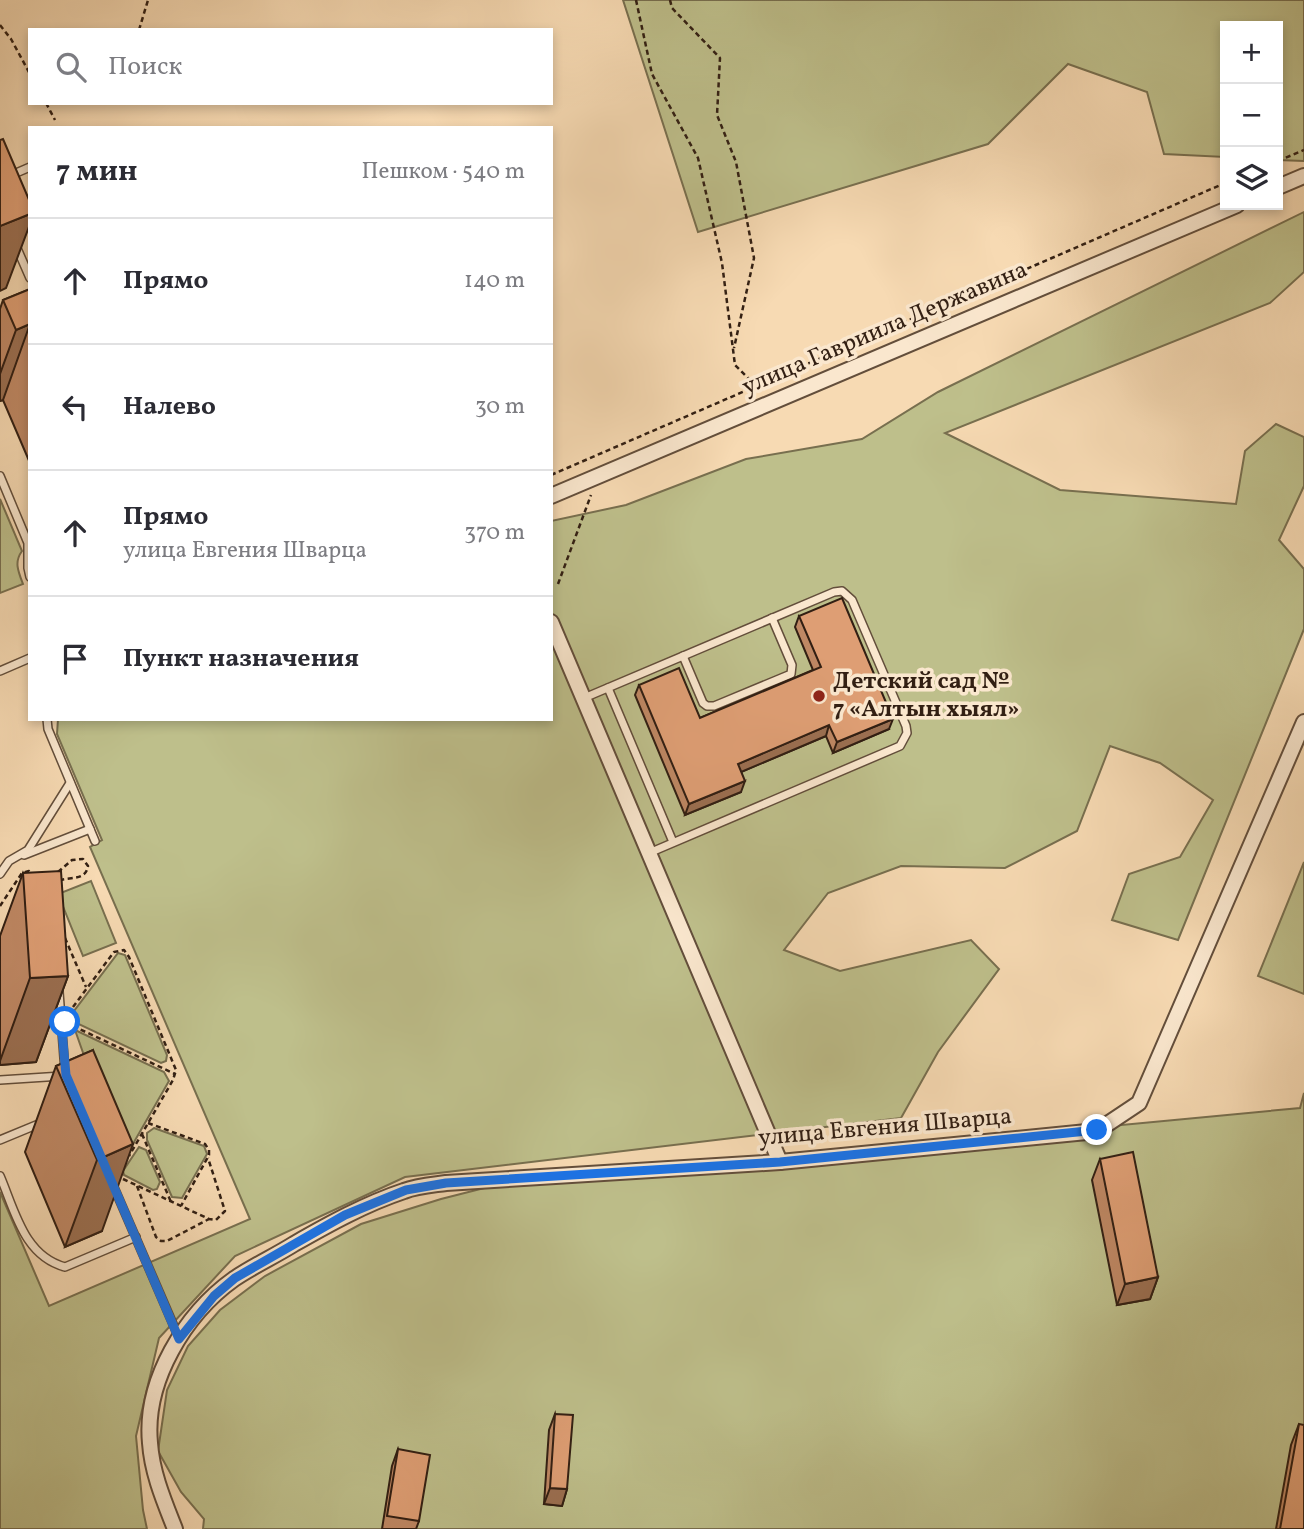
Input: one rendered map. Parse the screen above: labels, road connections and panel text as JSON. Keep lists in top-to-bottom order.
{
  "streets": {
    "street": ["улица Гавриила Державина", "улица Евгения Шварца"]
  },
  "places": ["Детский сад № 7 «Алтын хыял»"],
  "page": {
    "map_buttons": ["+", "−"],
    "search": "Поиск",
    "heading": ["7 мин", "Пешком · 540 m"],
    "list": [
      ["Прямо", "140 m"],
      ["Налево", "30 m"],
      ["Прямо", "улица Евгения Шварца", "370 m"],
      "Пункт назначения"
    ]
  }
}
